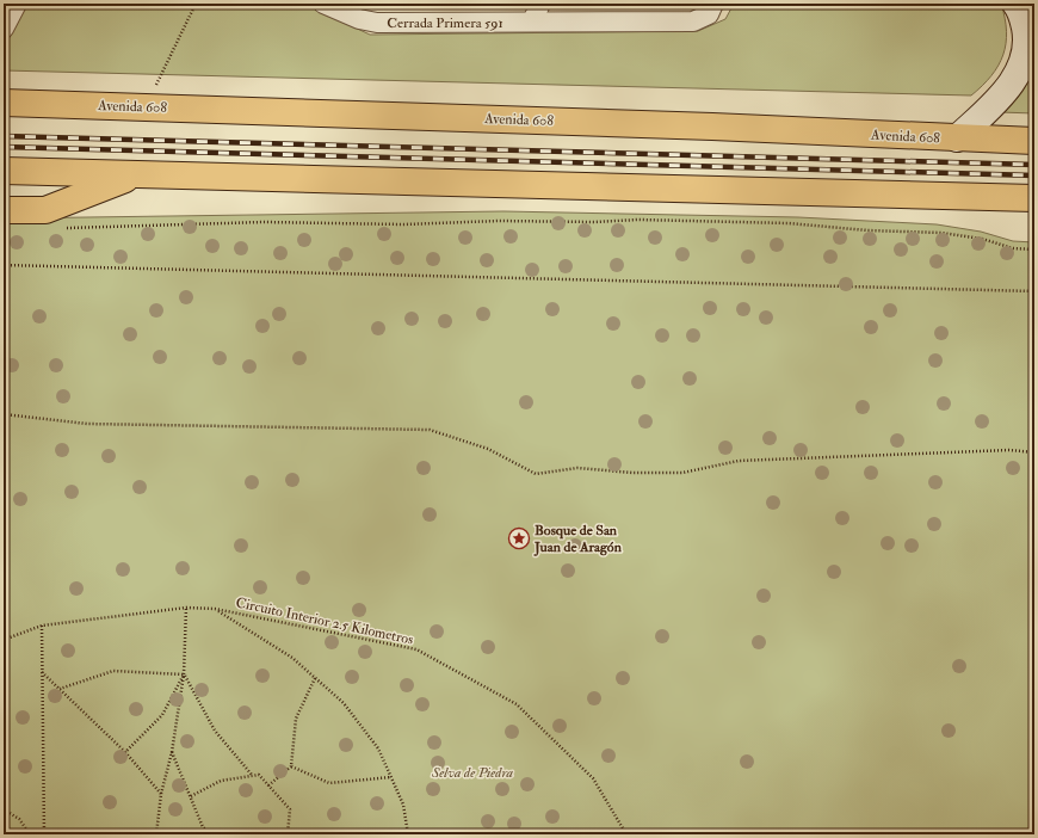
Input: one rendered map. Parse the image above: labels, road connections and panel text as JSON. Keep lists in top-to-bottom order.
{
  "streets": {
    "highway": ["Avenida 608"],
    "street": ["Cerrada Primera 591"],
    "path": ["Circuito Interior 2.5 Kilometros"]
  },
  "parks": ["Selva de Piedra"],
  "places": {
    "place": ["Bosque de San Juan de Aragón"]
  }
}
